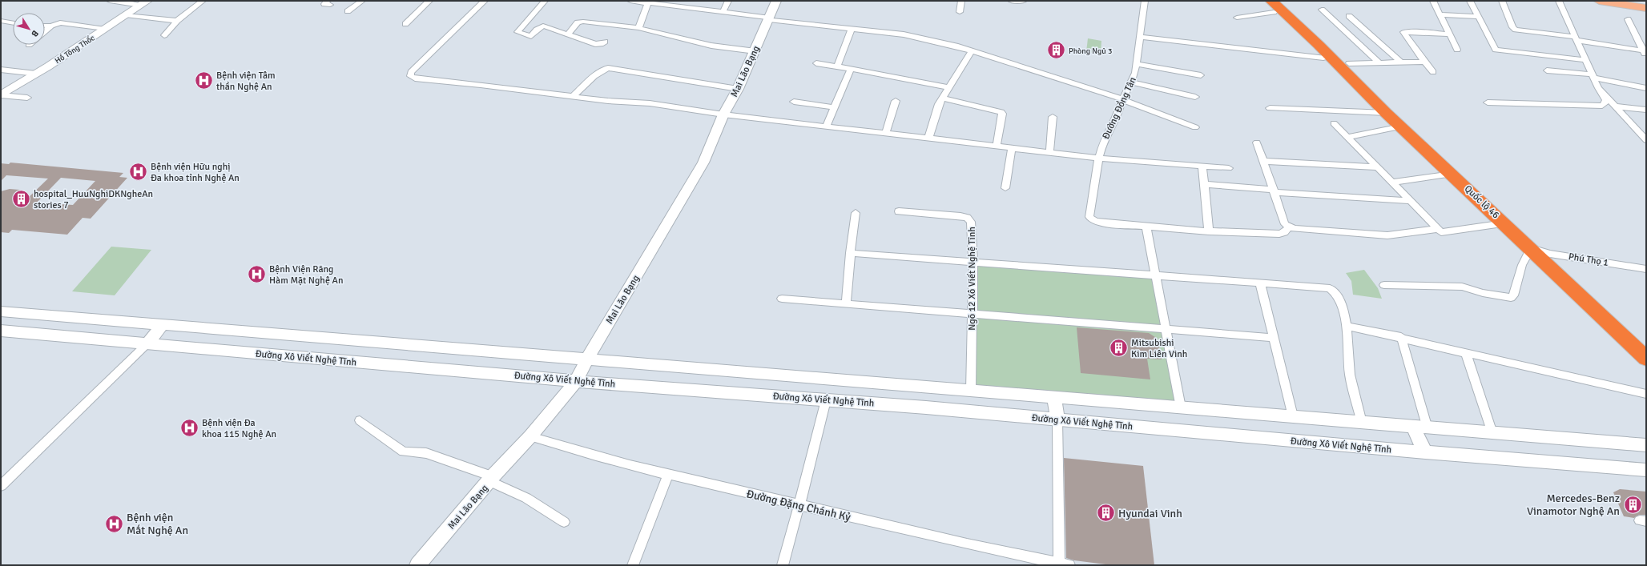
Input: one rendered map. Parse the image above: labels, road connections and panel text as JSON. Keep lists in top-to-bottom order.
{
  "streets": {
    "highway": ["Quốc lộ 46"],
    "main road": ["Hồ Tông Thốc", "Mai Lão Bạng", "Đường Xô Viết Nghệ Tĩnh"],
    "street": [
      "Đường Đồng Tân",
      "Phú Thọ 1",
      "Ngõ 12 Xô Viết Nghệ Tĩnh",
      "Đường Đặng Chánh Kỷ"
    ]
  },
  "crossings": [
    ["Mai Lão Bạng", "Đường Xô Viết Nghệ Tĩnh"],
    ["Mai Lão Bạng", "Đường Đặng Chánh Kỷ"],
    ["Quốc lộ 46", "Phú Thọ 1"]
  ],
  "places": {
    "building": [
      "Phòng Ngủ 3",
      "hospital_HuuNghiDKNgheAn stories 7",
      "Mitsubishi Kim Liên Vinh",
      "Mercedes-Benz Vinamotor Nghệ An",
      "Hyundai Vinh"
    ],
    "hospital": [
      "Bệnh viện Tâm thần Nghệ An",
      "Bệnh viện Hữu nghị Đa khoa tỉnh Nghệ An",
      "Bệnh Viện Răng Hàm Mặt Nghệ An",
      "Bệnh viện Đa khoa 115 Nghệ An",
      "Bệnh viện Mắt Nghệ An"
    ]
  },
  "north": "bottom right"
}
